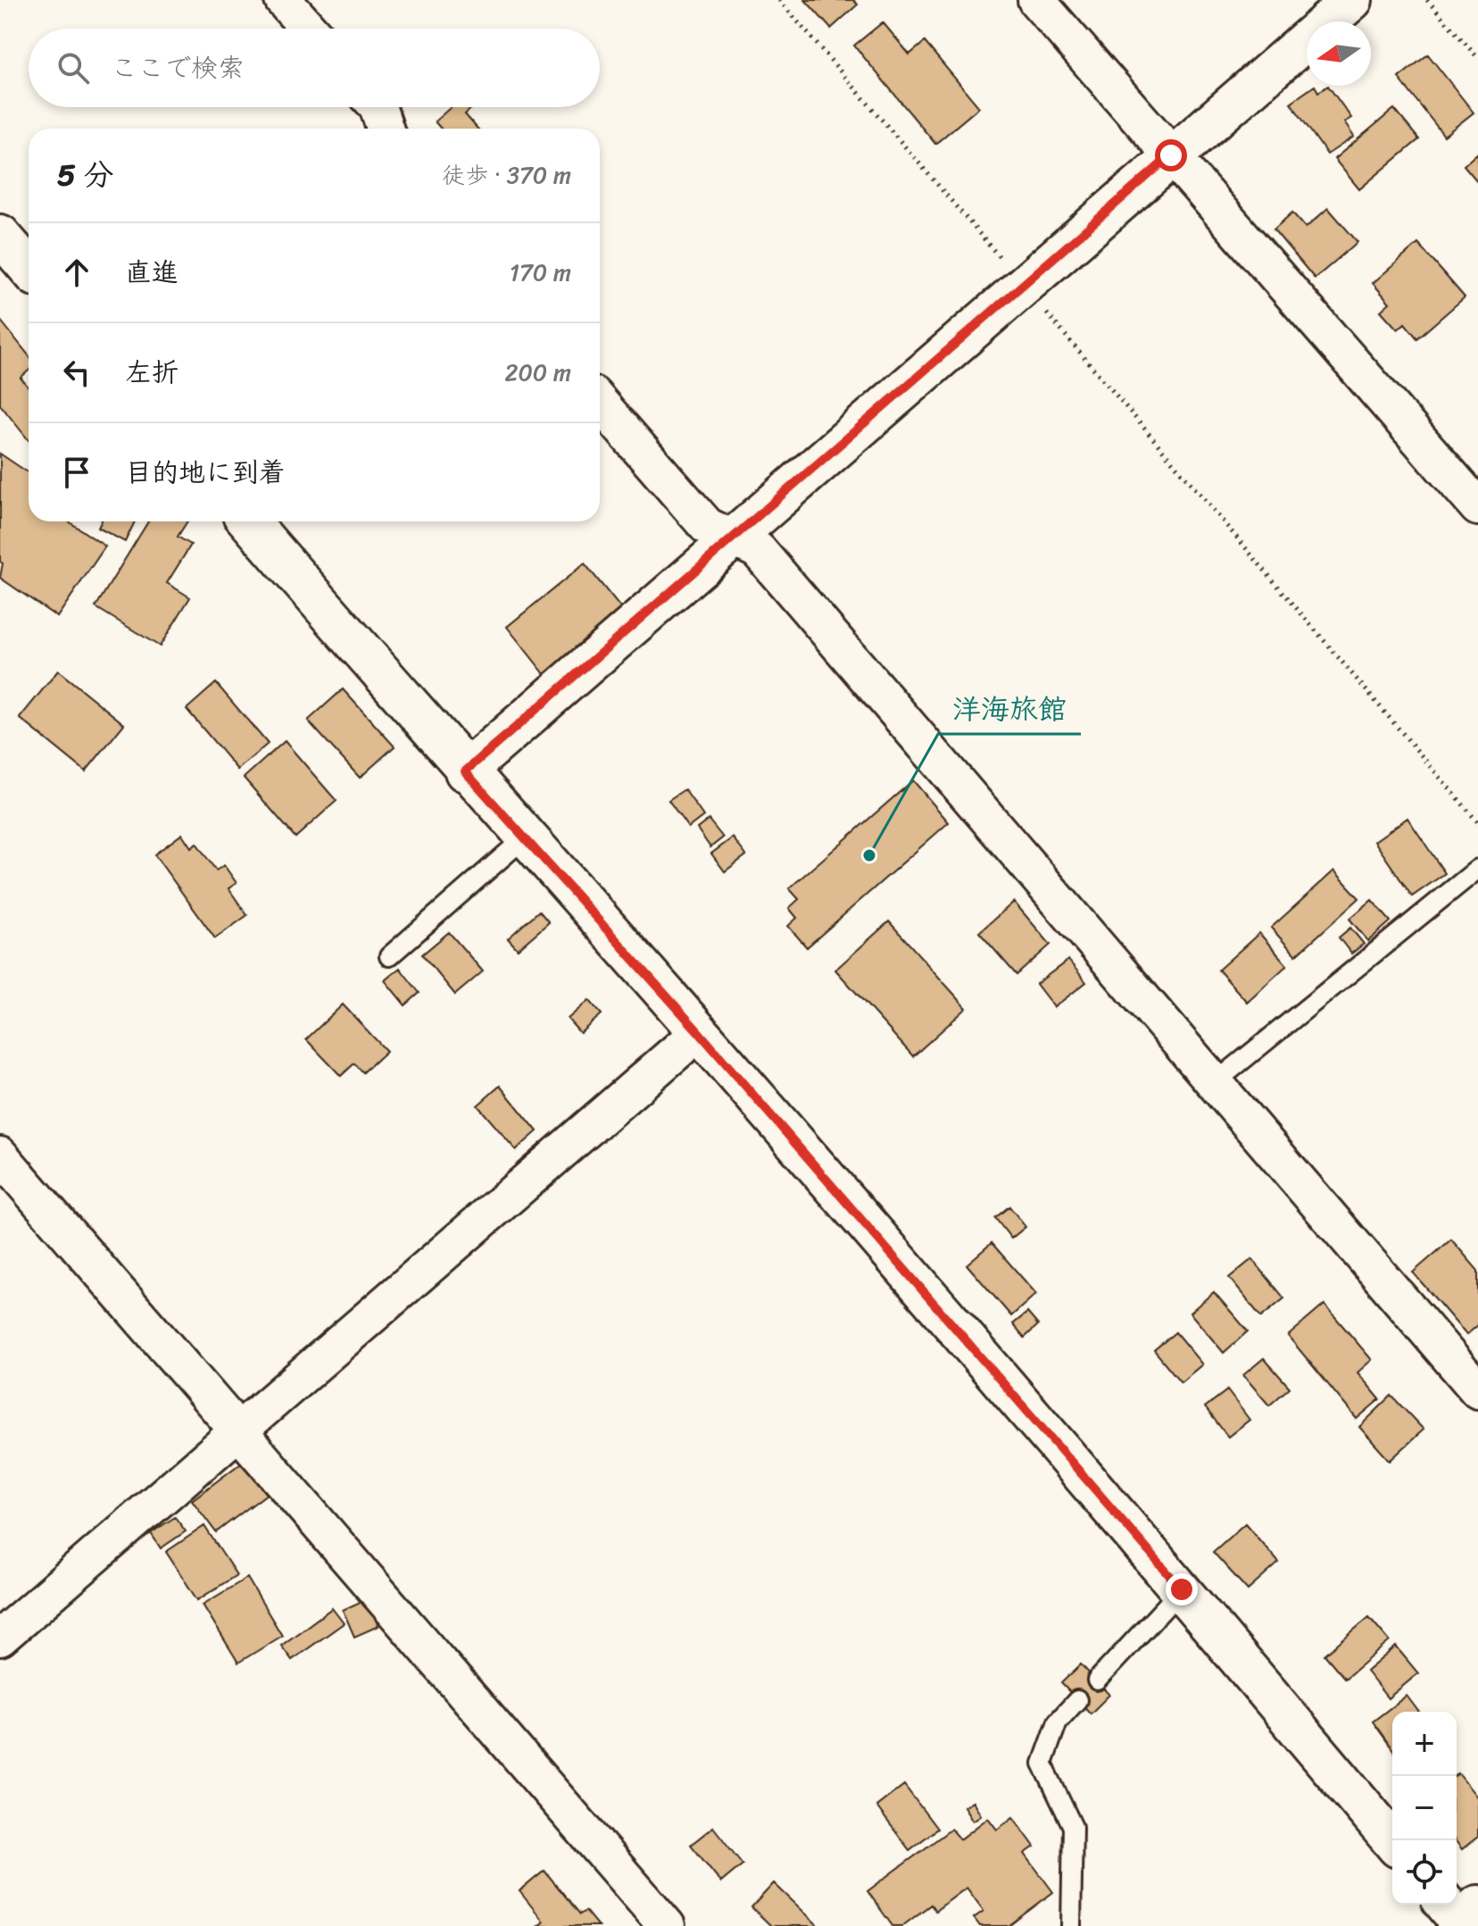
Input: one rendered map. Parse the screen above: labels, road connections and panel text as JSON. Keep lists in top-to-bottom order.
{
  "places": ["洋海旅館"],
  "north": "left",
  "page": {
    "search": "ここで検索",
    "heading": ["5 分", "徒歩 · 370 m"],
    "list": [
      ["直進", "170 m"],
      ["左折", "200 m"],
      "目的地に到着"
    ],
    "map_buttons": ["+", "−"]
  }
}
